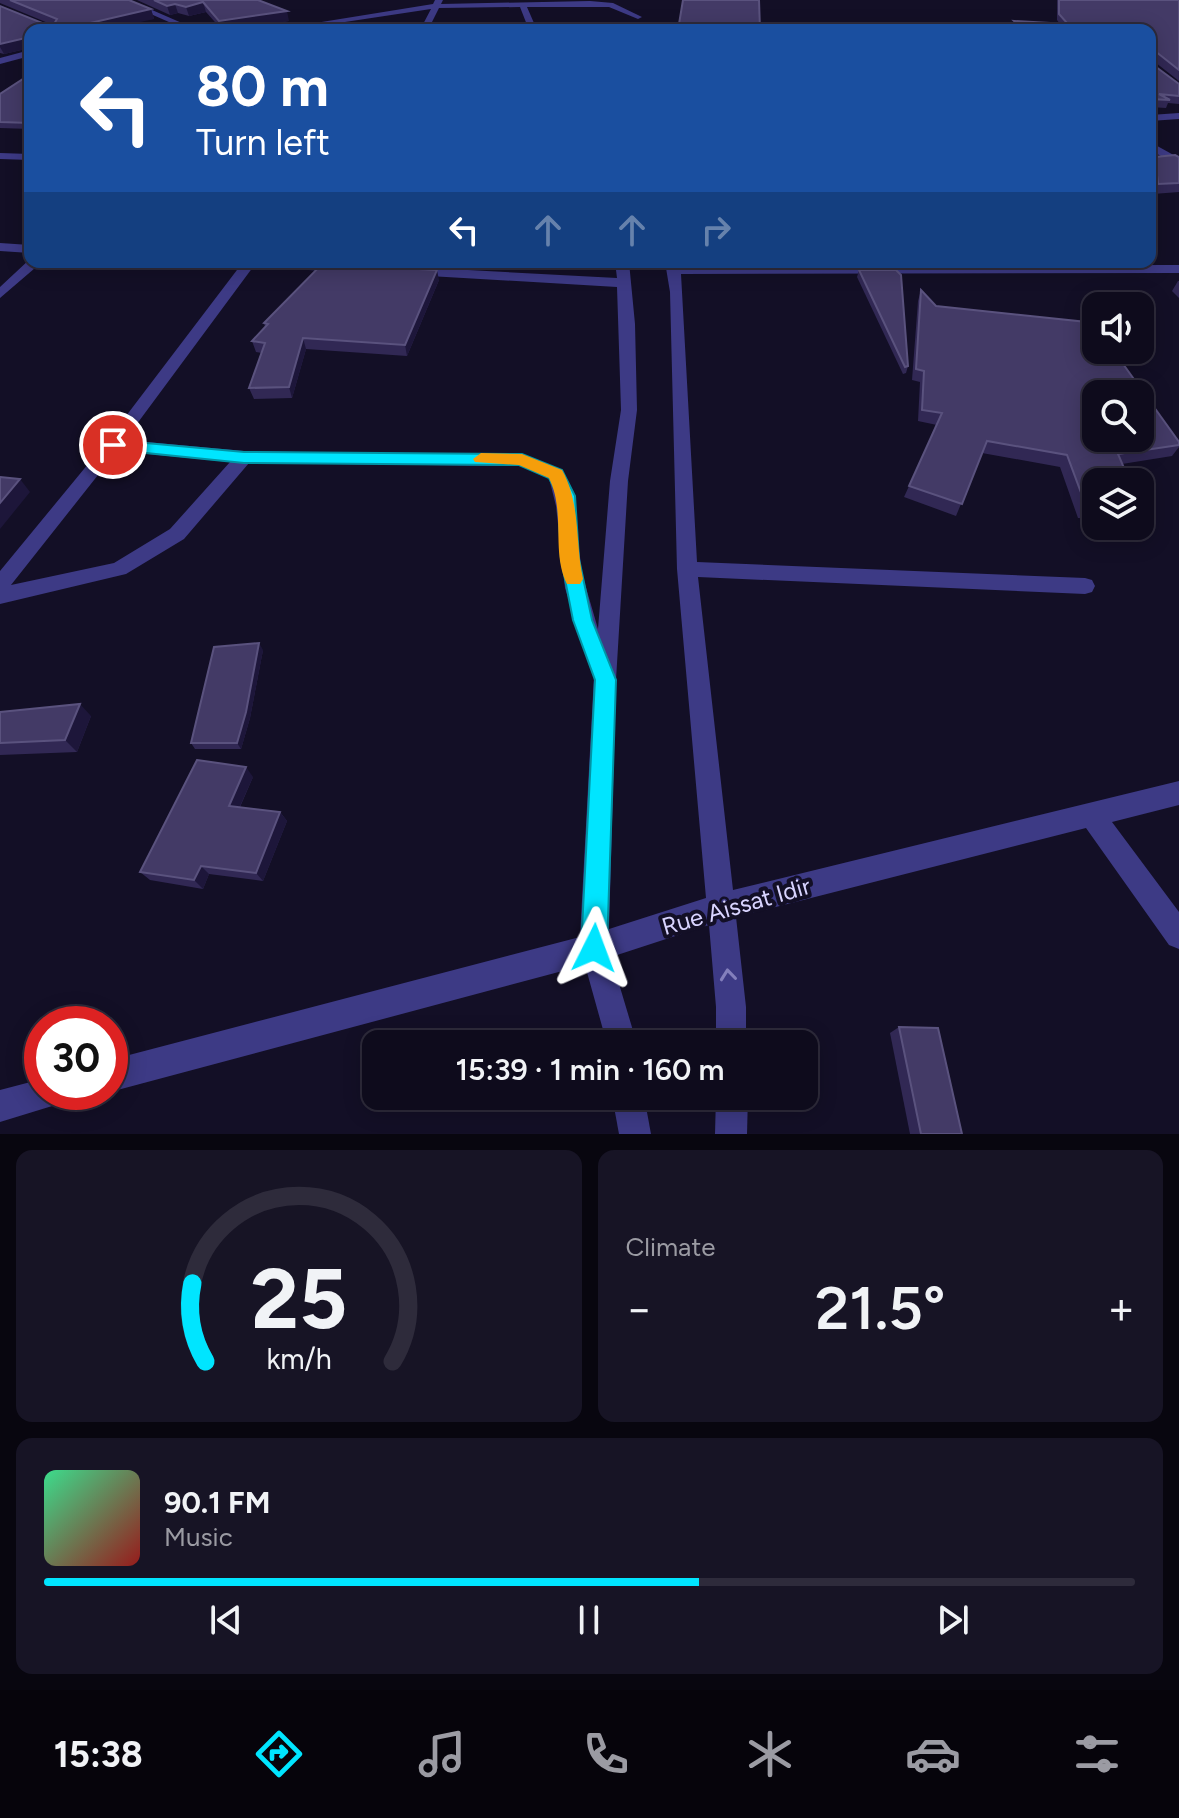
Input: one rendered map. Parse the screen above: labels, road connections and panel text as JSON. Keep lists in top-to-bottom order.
{
  "streets": {
    "street": ["Rue Aissat Idir"]
  },
  "page": {
    "turn": ["80 m", "Turn left"],
    "limit": "30",
    "trip": "15:39 · 1 min · 160 m",
    "tile": "Climate",
    "heat": ["−", "21.5°", "+"],
    "song": ["90.1 FM", "Music"],
    "tabs": "15:38",
    "gauge": ["25", "km/h"]
  }
}
